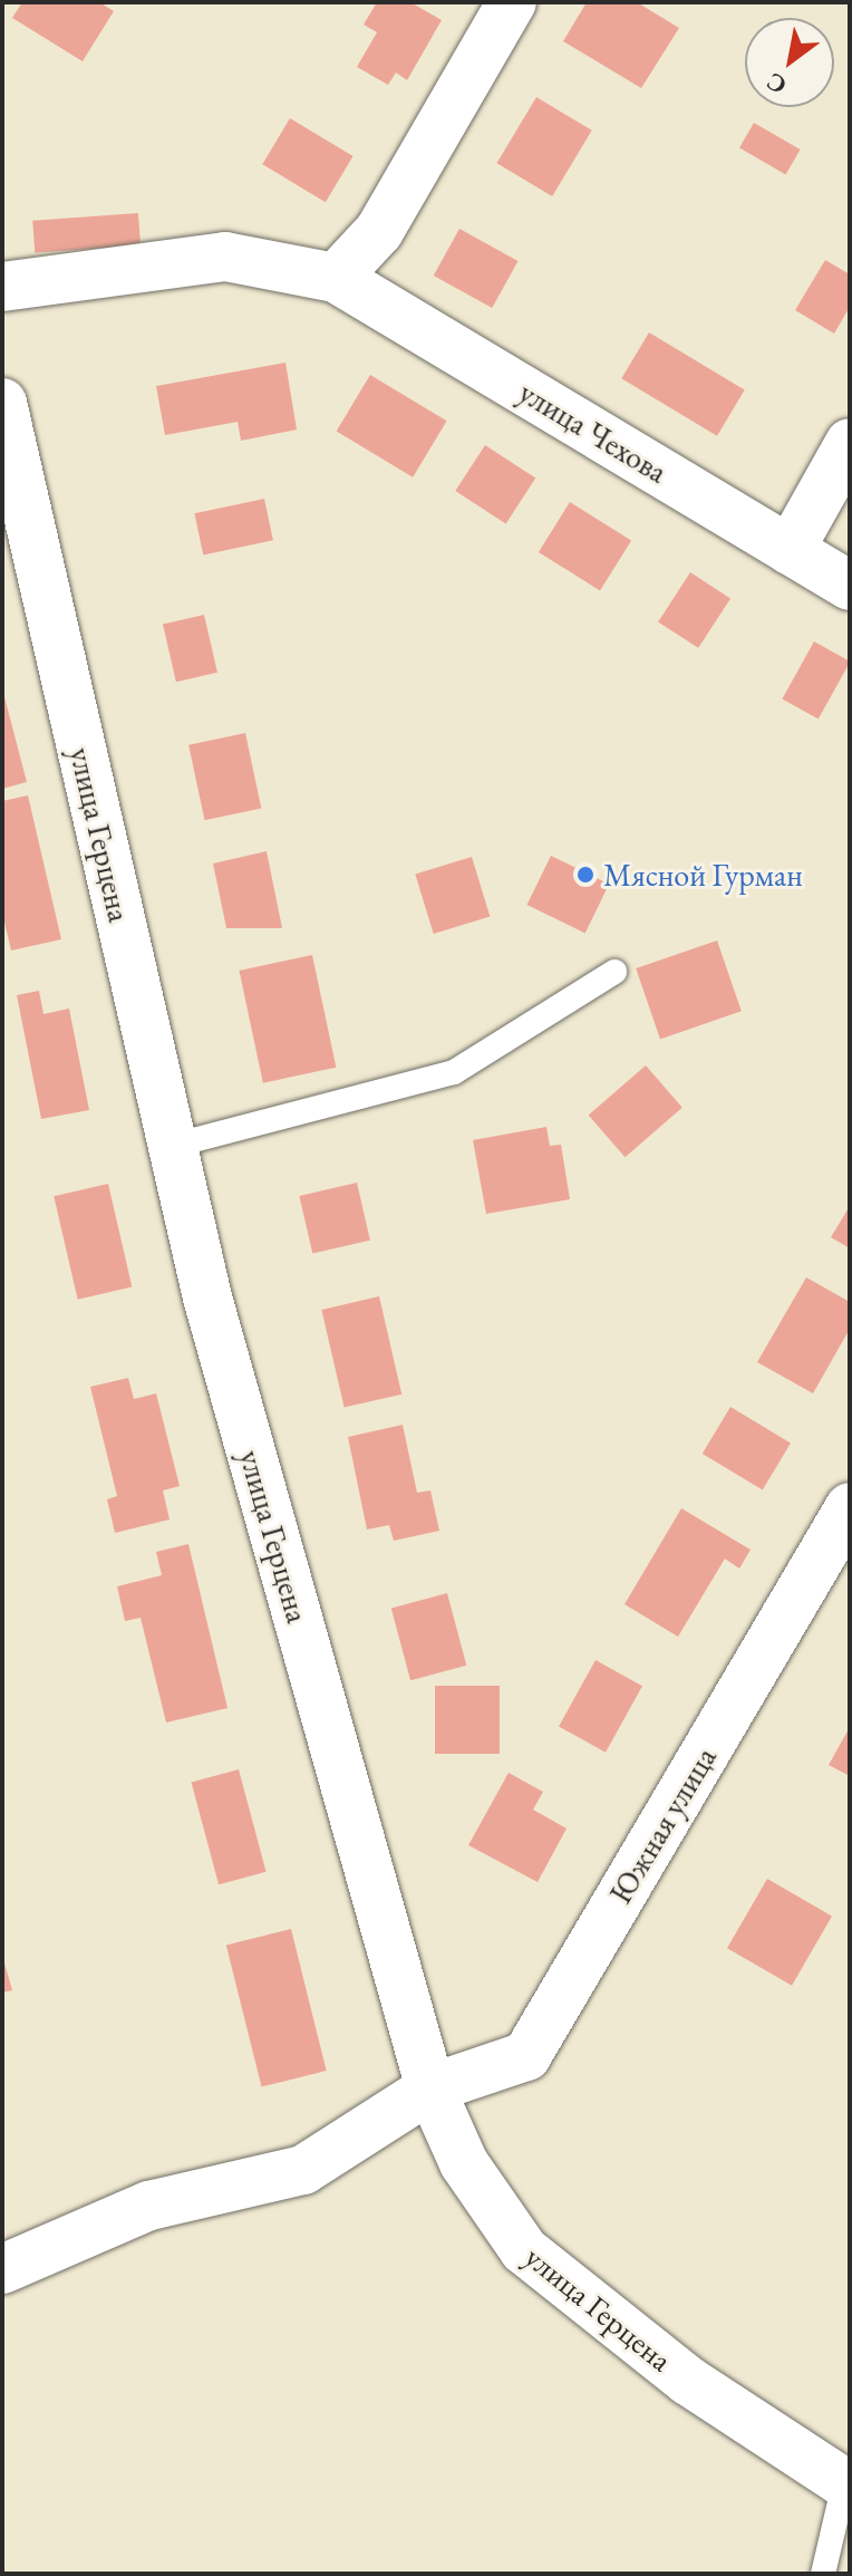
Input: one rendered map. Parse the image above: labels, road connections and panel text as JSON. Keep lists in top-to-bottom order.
{
  "streets": {
    "street": ["улица Чехова", "улица Герцена", "Южная улица"]
  },
  "crossings": [
    ["улица Герцена", "Южная улица"]
  ],
  "places": ["Мясной Гурман"],
  "north": "bottom left"
}
